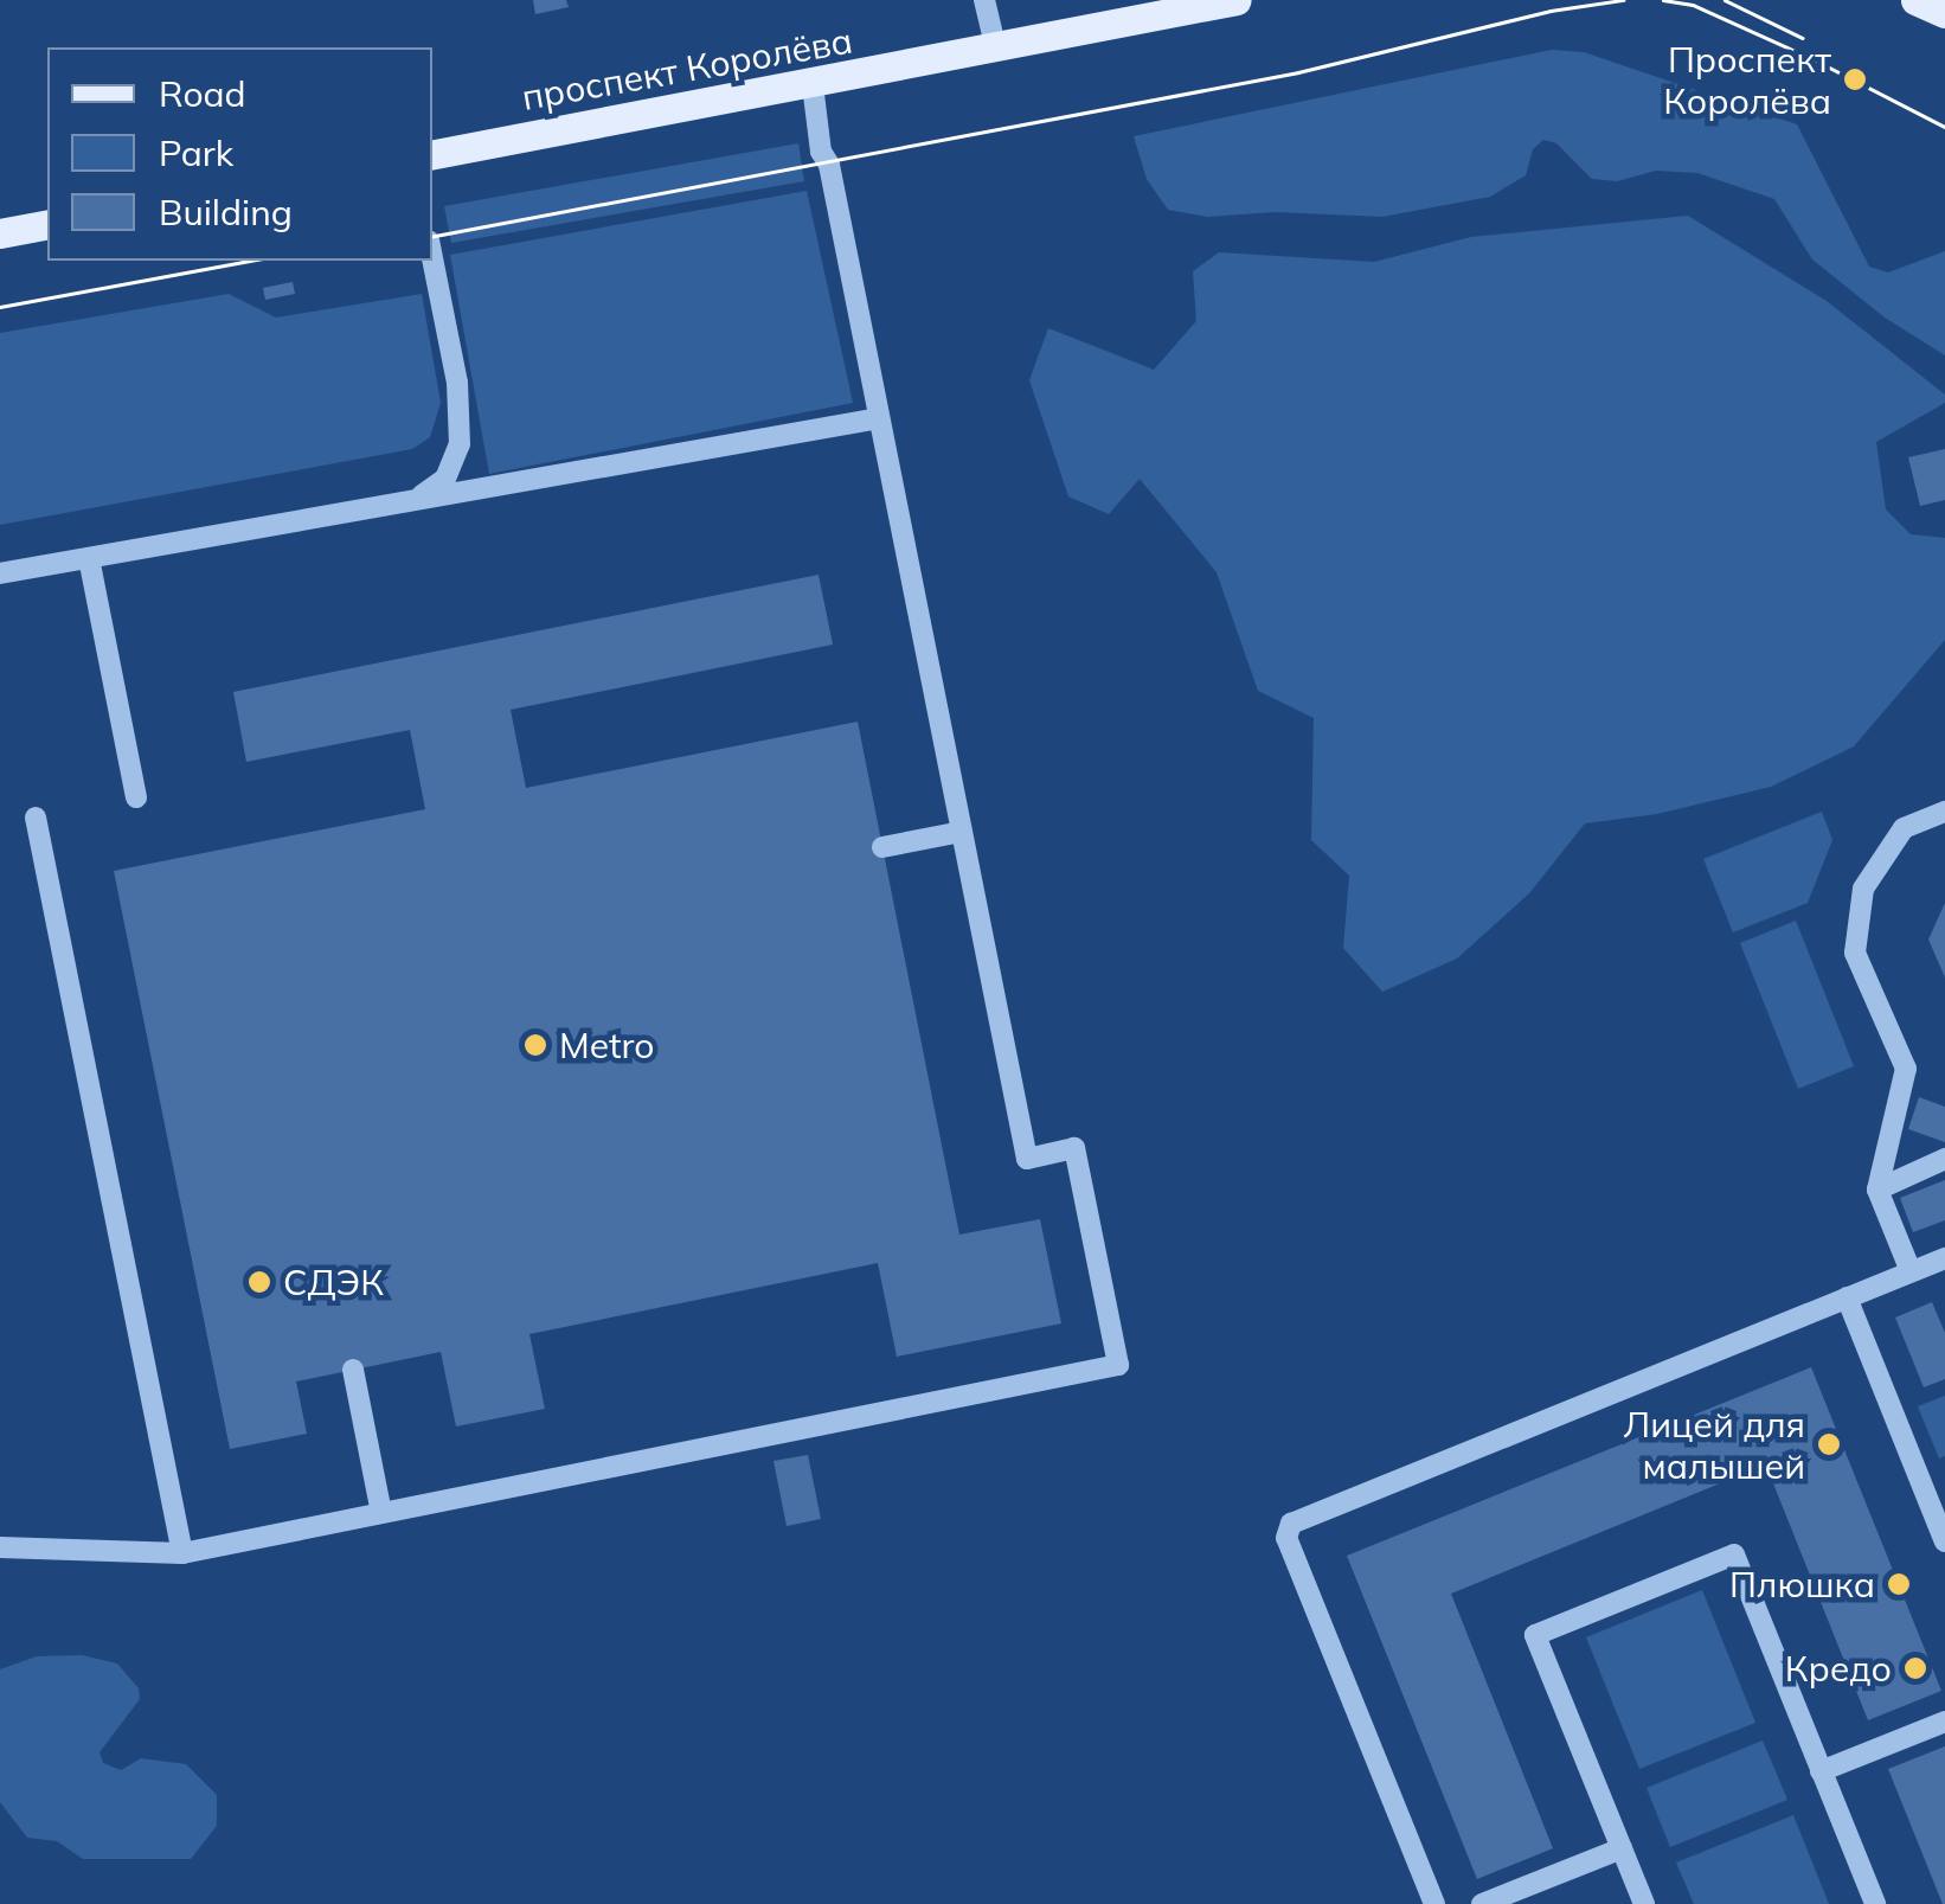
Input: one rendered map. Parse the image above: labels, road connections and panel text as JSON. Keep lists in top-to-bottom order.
{
  "streets": {
    "main road": ["проспект Королёва"]
  },
  "places": [
    "Проспект Королёва",
    "Metro",
    "СДЭК",
    "Лицей для малышей",
    "Плюшка",
    "Кредо"
  ],
  "legend": ["Road", "Park", "Building"]
}
